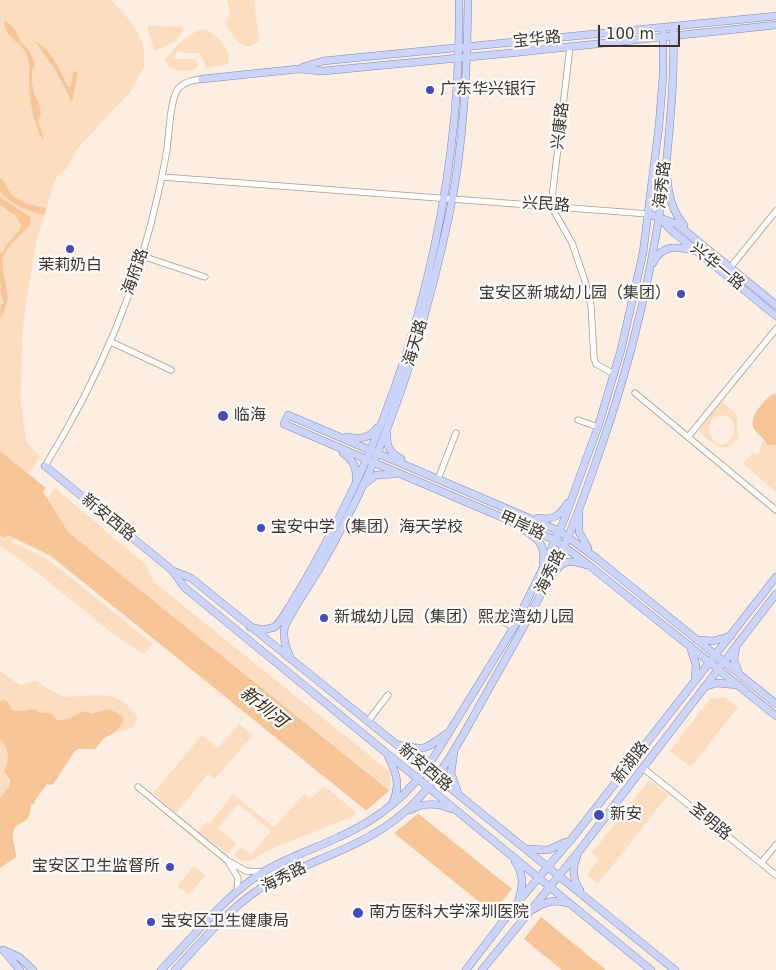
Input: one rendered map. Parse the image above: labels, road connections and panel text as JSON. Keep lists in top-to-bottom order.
{
  "streets": {
    "main road": [
      "宝华路",
      "海秀路",
      "兴华一路",
      "海天路",
      "新安西路",
      "甲岸路",
      "新湖路"
    ],
    "street": [
      "兴康路",
      "兴民路",
      "海府路",
      "圣明路"
    ]
  },
  "crossings": [
    ["宝华路", "兴康路"],
    ["宝华路", "海秀路"],
    ["宝华路", "海府路"],
    ["宝华路", "海天路"],
    ["兴康路", "兴民路"],
    ["海秀路", "兴民路"],
    ["海秀路", "兴华一路"],
    ["海秀路", "新安西路"],
    ["海秀路", "甲岸路"],
    ["兴民路", "兴华一路"],
    ["兴民路", "海府路"],
    ["兴民路", "海天路"],
    ["海府路", "新安西路"],
    ["海天路", "新安西路"],
    ["海天路", "甲岸路"],
    ["新安西路", "新湖路"],
    ["甲岸路", "新湖路"],
    ["新湖路", "圣明路"]
  ],
  "water": ["新圳河"],
  "places": [
    "广东华兴银行",
    "茉莉奶白",
    "宝安区新城幼儿园（集团）",
    "临海",
    "宝安中学（集团）海天学校",
    "新城幼儿园（集团）熙龙湾幼儿园",
    "新安",
    "宝安区卫生监督所",
    "南方医科大学深圳医院",
    "宝安区卫生健康局"
  ],
  "scale_bar": "100 m"
}
